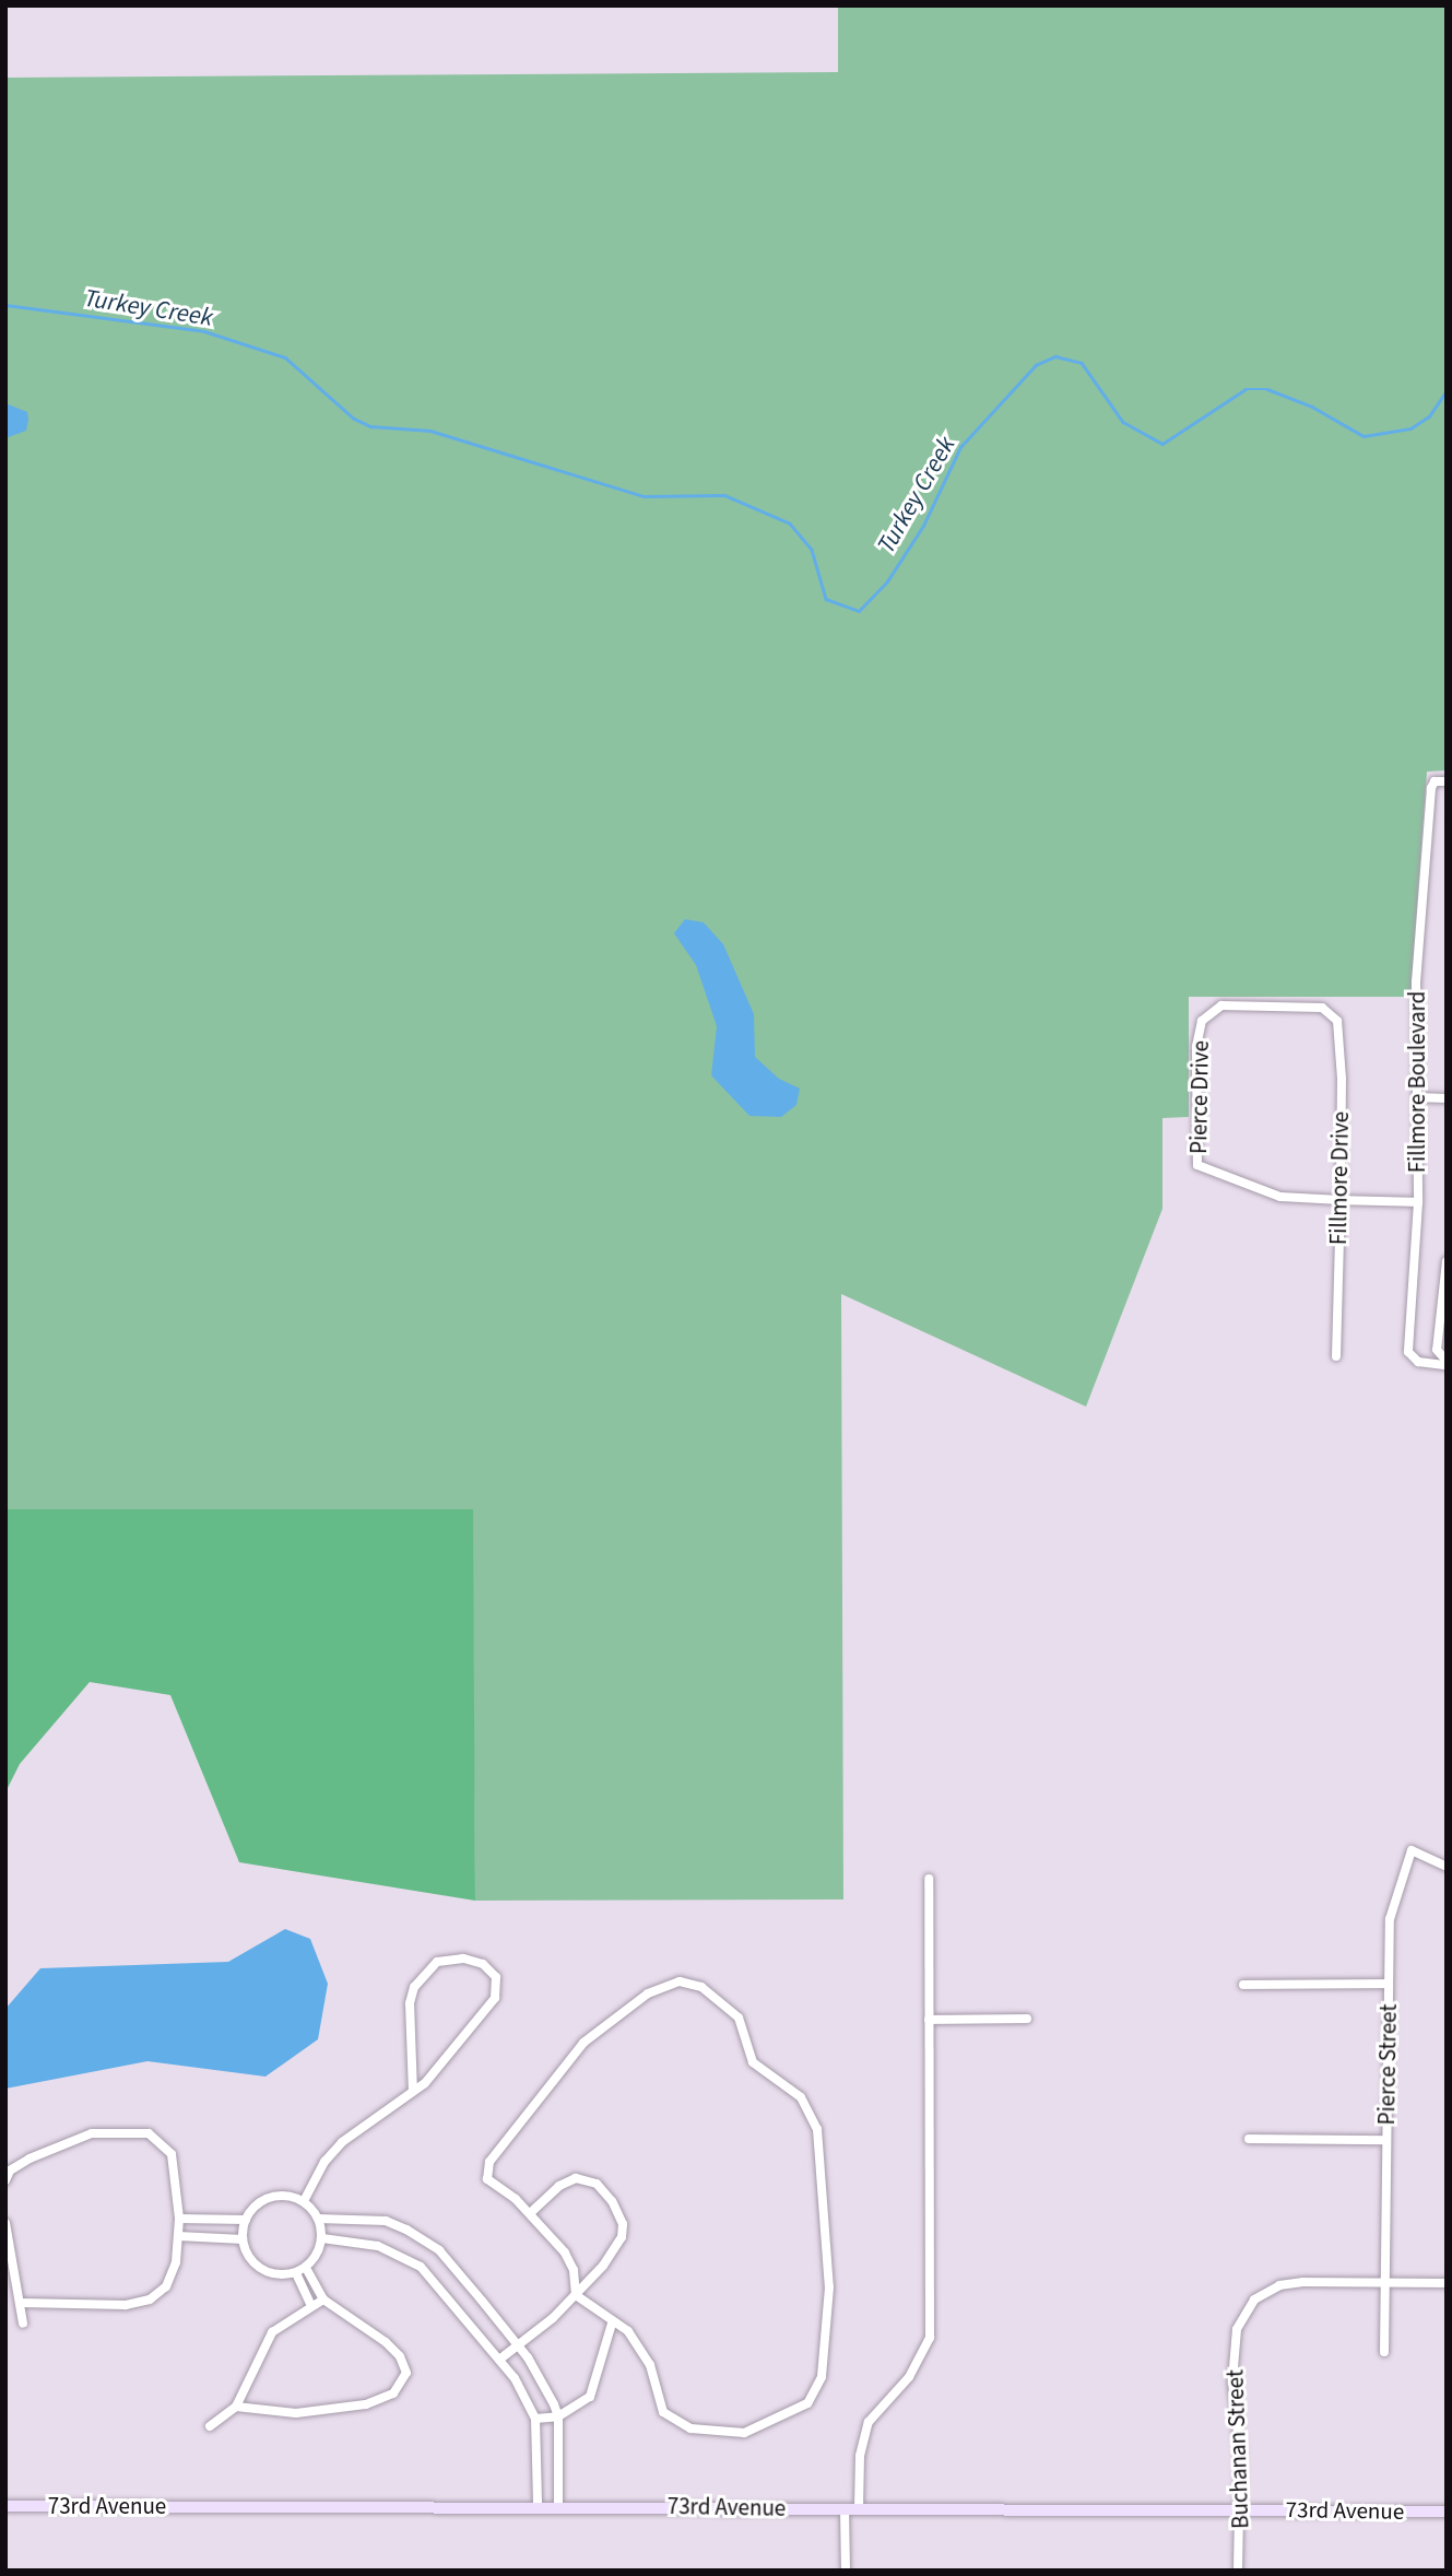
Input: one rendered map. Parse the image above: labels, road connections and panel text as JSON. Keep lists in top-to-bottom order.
{
  "streets": {
    "street": [
      "Fillmore Boulevard",
      "Pierce Drive",
      "Fillmore Drive",
      "Pierce Street",
      "Buchanan Street",
      "73rd Avenue"
    ]
  },
  "crossings": [
    ["Fillmore Boulevard", "Pierce Drive"],
    ["Pierce Drive", "Fillmore Drive"],
    ["Pierce Street", "Buchanan Street"],
    ["Buchanan Street", "73rd Avenue"]
  ],
  "water": ["Turkey Creek"]
}
